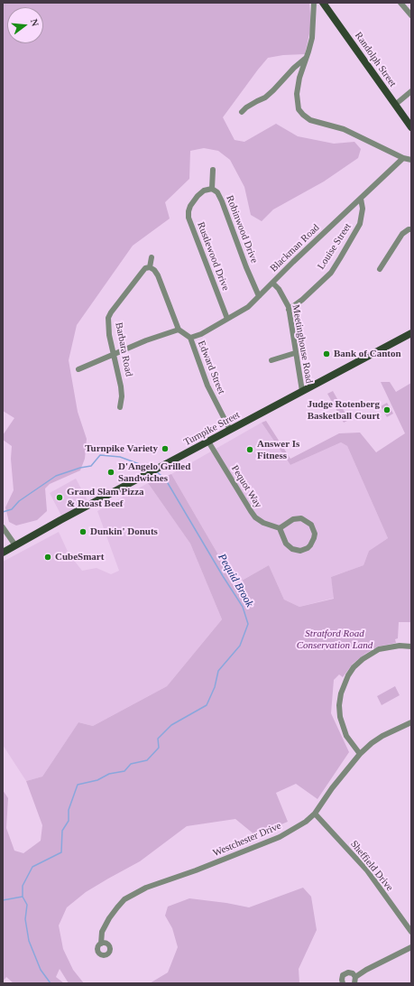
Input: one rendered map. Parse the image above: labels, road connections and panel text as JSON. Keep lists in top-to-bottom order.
{
  "streets": {
    "main road": ["Randolph Street", "Turnpike Street"],
    "street": [
      "Robinwood Drive",
      "Louise Street",
      "Blackman Road",
      "Rustlewood Drive",
      "Meetinghouse Road",
      "Barbara Road",
      "Edward Street",
      "Pequot Way",
      "Westchester Drive",
      "Sheffield Drive"
    ]
  },
  "crossings": [
    ["Robinwood Drive", "Blackman Road"],
    ["Robinwood Drive", "Rustlewood Drive"],
    ["Louise Street", "Blackman Road"],
    ["Louise Street", "Meetinghouse Road"],
    ["Blackman Road", "Rustlewood Drive"],
    ["Blackman Road", "Meetinghouse Road"],
    ["Blackman Road", "Edward Street"],
    ["Meetinghouse Road", "Turnpike Street"],
    ["Edward Street", "Turnpike Street"],
    ["Turnpike Street", "Pequot Way"],
    ["Westchester Drive", "Sheffield Drive"]
  ],
  "water": ["Pequid Brook"],
  "parks": ["Stratford Road Conservation Land"],
  "places": [
    "Bank of Canton",
    "Judge Rotenberg Basketball Court",
    "Turnpike Variety",
    "Answer Is Fitness",
    "D'Angelo Grilled Sandwiches",
    "Grand Slam Pizza & Roast Beef",
    "Dunkin' Donuts",
    "CubeSmart"
  ],
  "north": "right"
}
